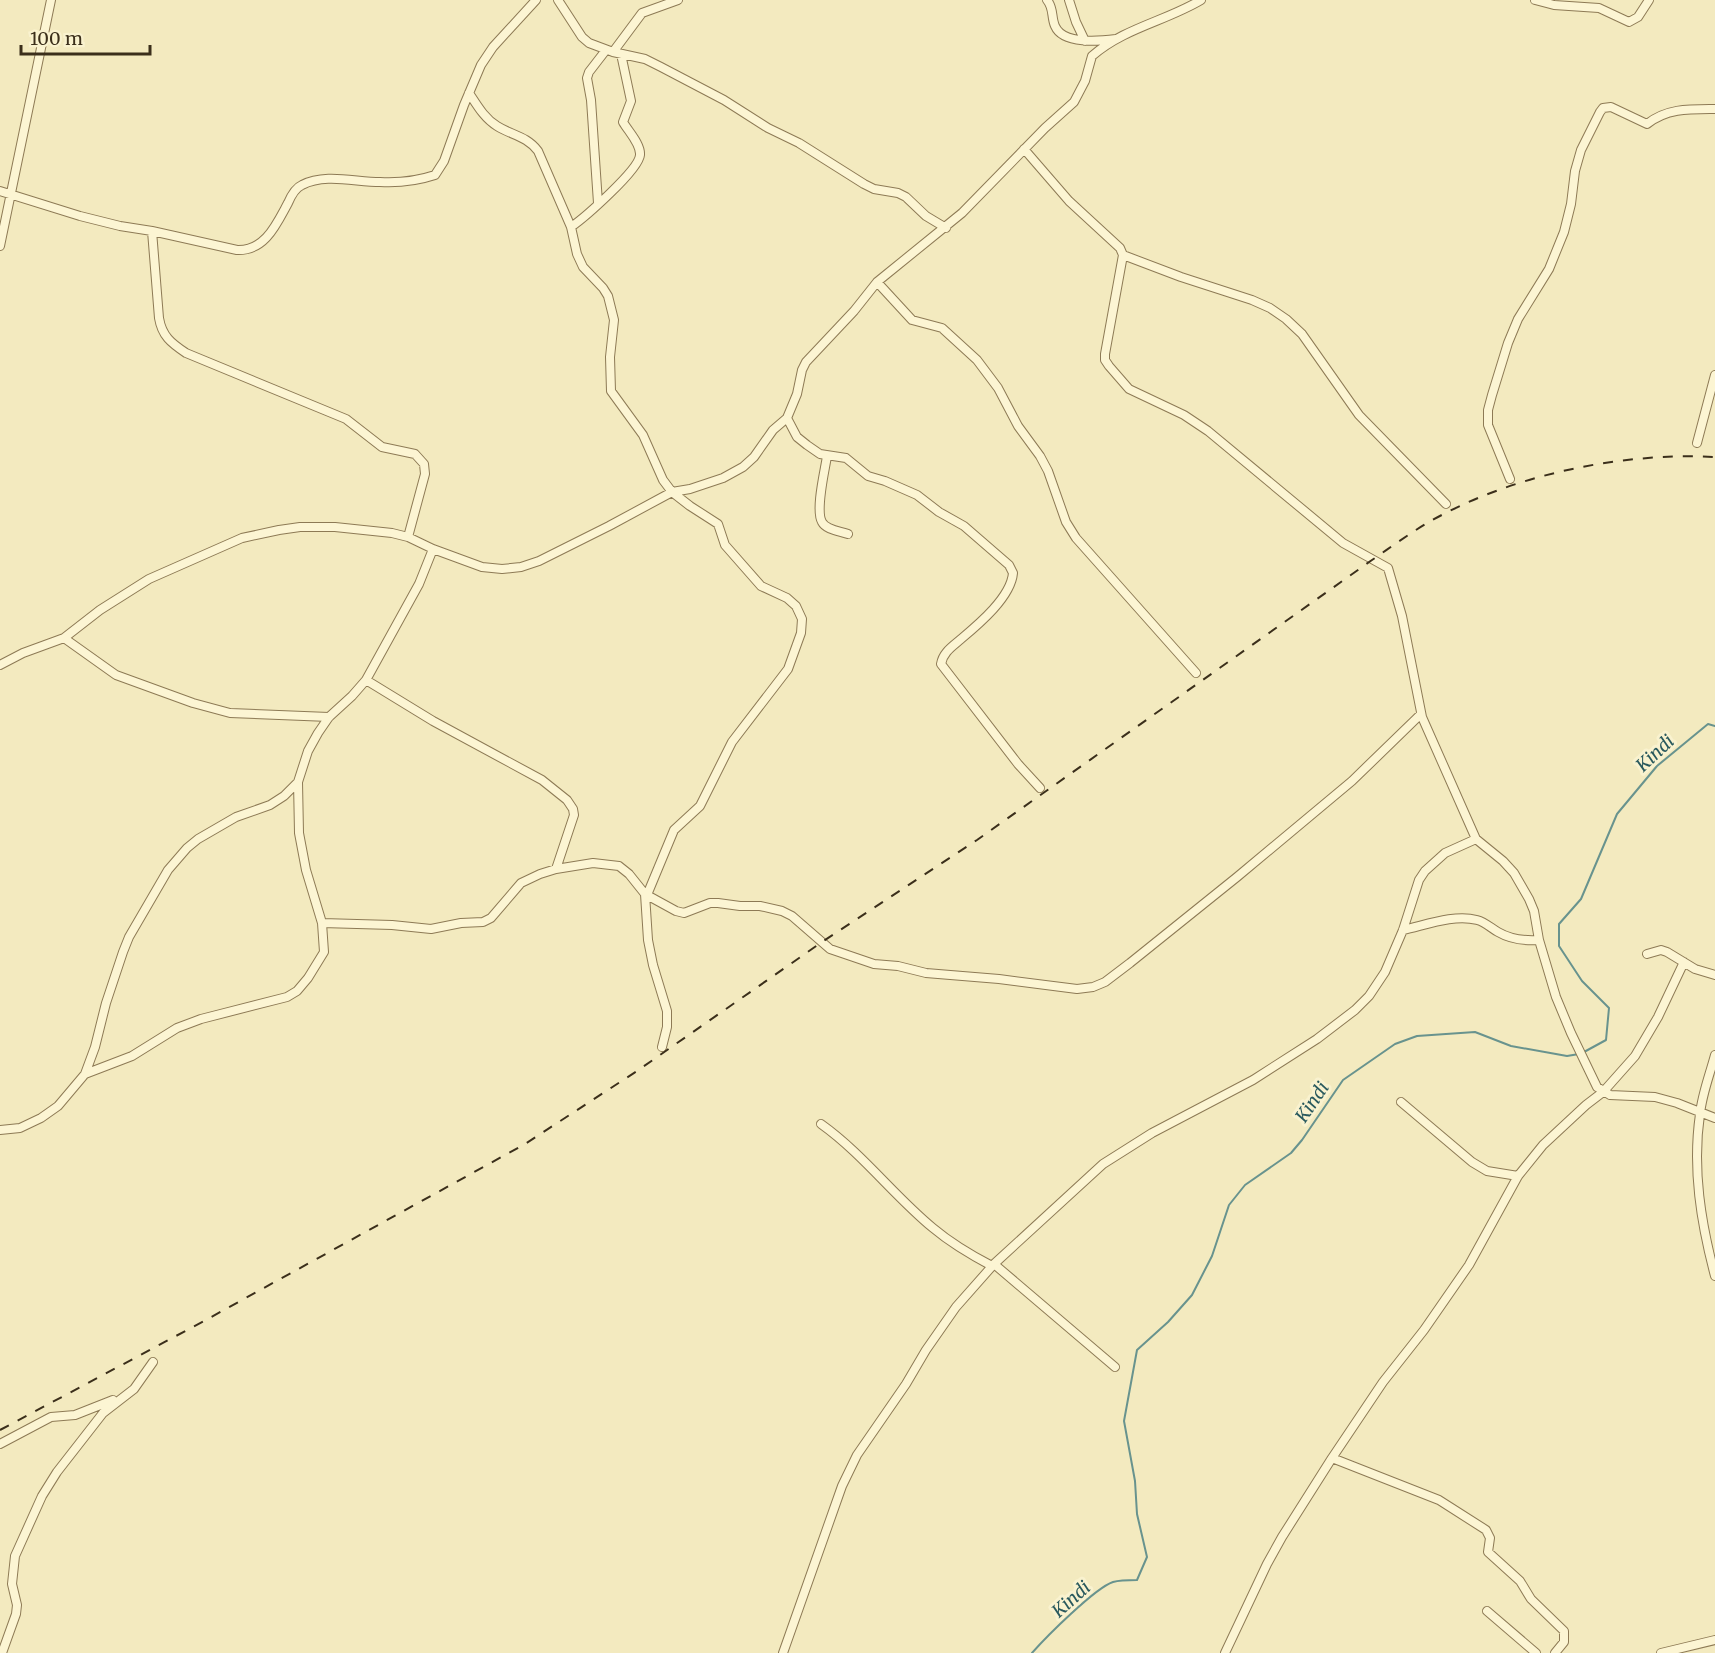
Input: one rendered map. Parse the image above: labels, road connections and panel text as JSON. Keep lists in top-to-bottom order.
{
  "water": ["Kindi"],
  "scale_bar": "100 m"
}
